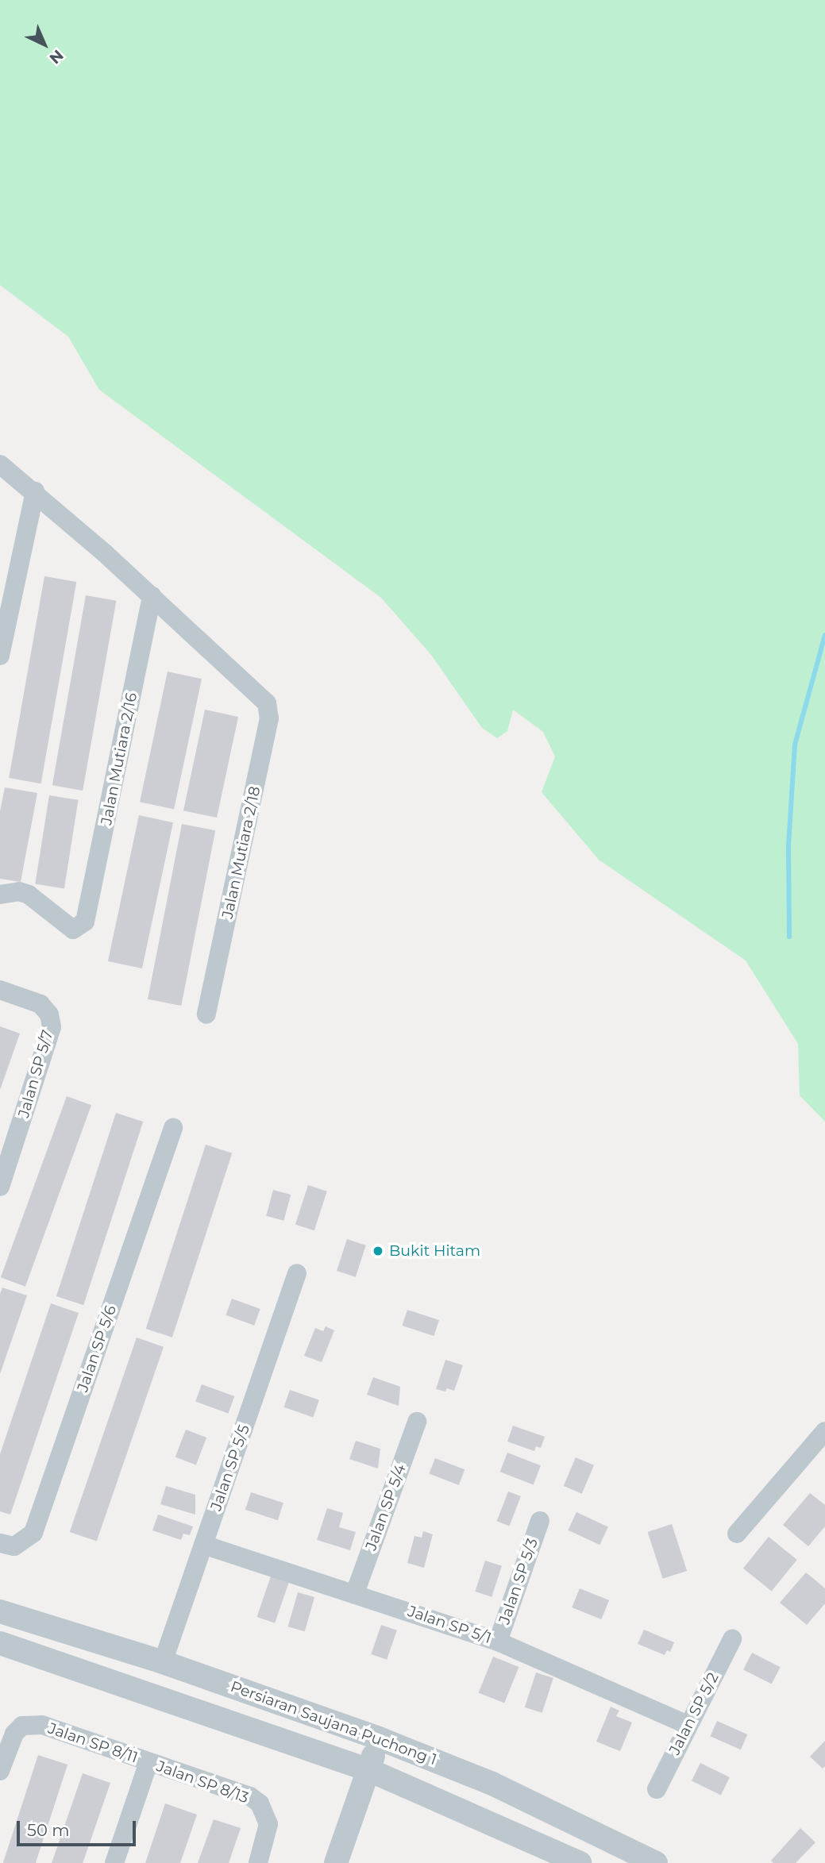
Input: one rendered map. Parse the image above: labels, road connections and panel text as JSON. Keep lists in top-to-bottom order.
{
  "streets": {
    "street": [
      "Jalan Mutiara 2/16",
      "Jalan Mutiara 2/18",
      "Jalan SP 5/7",
      "Jalan SP 5/6",
      "Jalan SP 5/5",
      "Jalan SP 5/4",
      "Jalan SP 5/3",
      "Jalan SP 5/1",
      "Jalan SP 5/2",
      "Persiaran Saujana Puchong 1",
      "Jalan SP 8/11",
      "Jalan SP 8/13"
    ]
  },
  "crossings": [
    ["Jalan Mutiara 2/16", "Jalan Mutiara 2/18"],
    ["Jalan SP 5/5", "Jalan SP 5/1"],
    ["Jalan SP 5/5", "Persiaran Saujana Puchong 1"],
    ["Jalan SP 5/4", "Jalan SP 5/1"],
    ["Jalan SP 5/3", "Jalan SP 5/1"],
    ["Jalan SP 5/1", "Jalan SP 5/2"],
    ["Jalan SP 8/11", "Jalan SP 8/13"]
  ],
  "places": ["Bukit Hitam"],
  "scale_bar": "50 m",
  "north": "bottom right"
}
